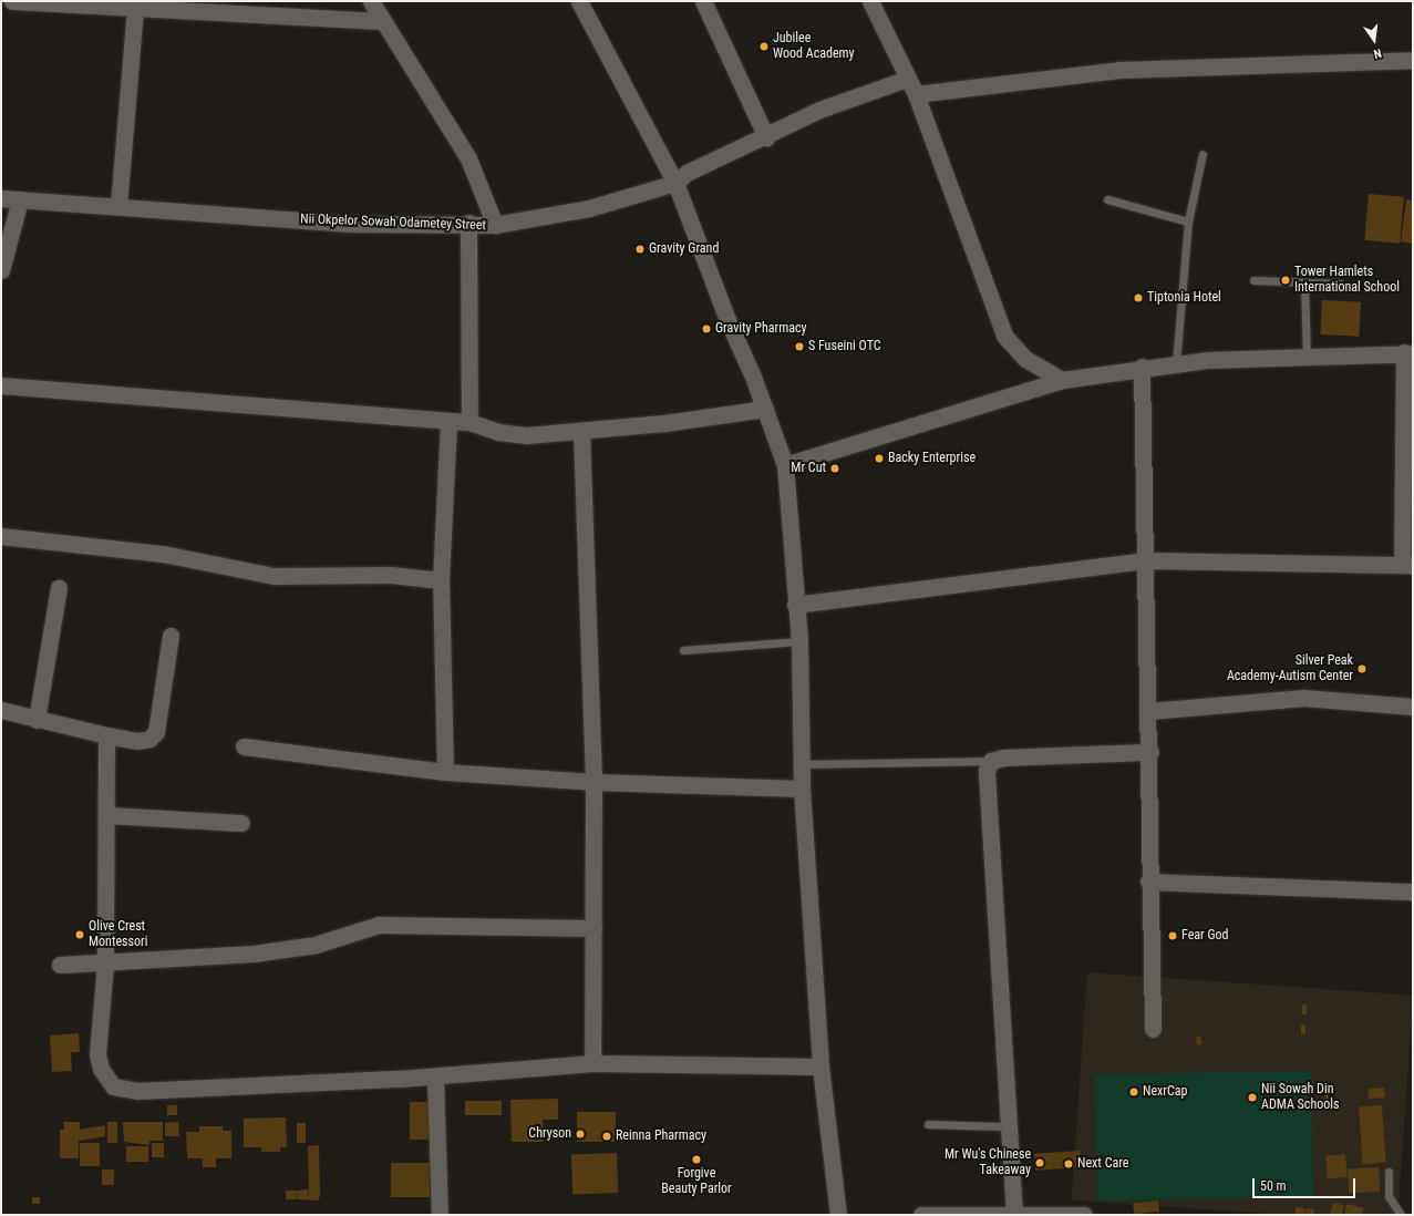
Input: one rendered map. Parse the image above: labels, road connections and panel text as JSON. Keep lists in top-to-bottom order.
{
  "streets": {
    "street": ["Nii Okpelor Sowah Odametey Street"]
  },
  "places": [
    "Jubilee Wood Academy",
    "Gravity Grand",
    "Tower Hamlets International School",
    "Tiptonia Hotel",
    "Gravity Pharmacy",
    "S Fuseini OTC",
    "Backy Enterprise",
    "Mr Cut",
    "Silver Peak Academy-Autism Center",
    "Olive Crest Montessori",
    "Fear God",
    "NexrCap",
    "Nii Sowah Din ADMA Schools",
    "Chryson",
    "Reinna Pharmacy",
    "Forgive Beauty Parlor",
    "Mr Wu's Chinese Takeaway",
    "Next Care"
  ],
  "scale_bar": "50 m",
  "north": "bottom"
}
